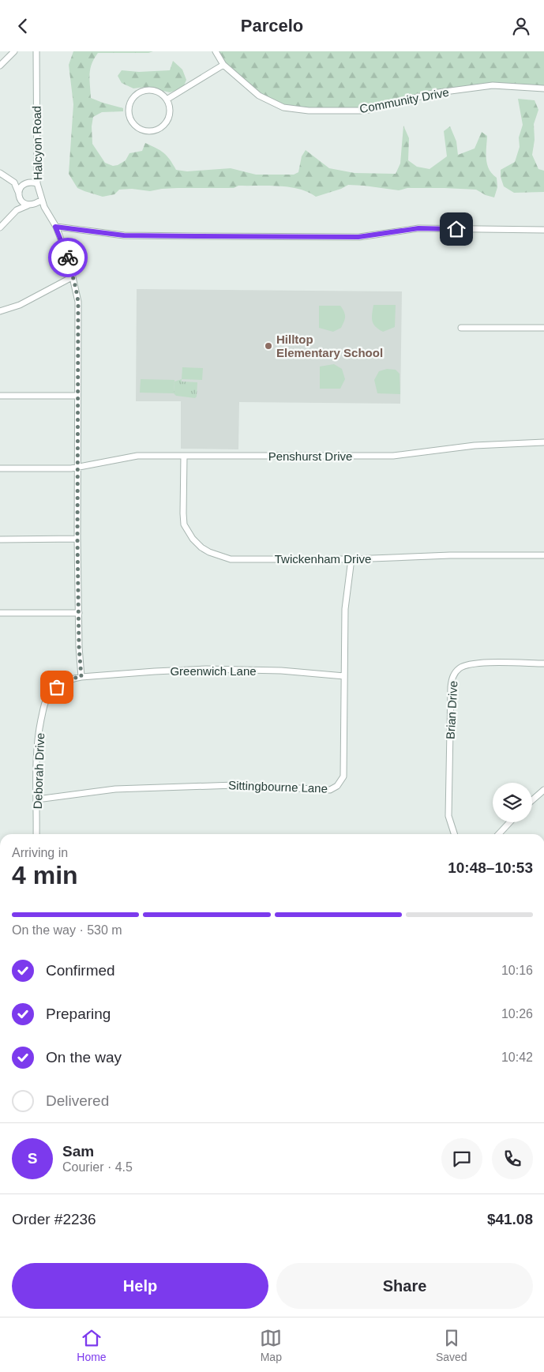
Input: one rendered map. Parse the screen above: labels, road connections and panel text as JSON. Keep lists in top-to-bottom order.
{
  "streets": {
    "street": [
      "Community Drive",
      "Halcyon Road",
      "Penshurst Drive",
      "Twickenham Drive",
      "Greenwich Lane",
      "Brian Drive",
      "Deborah Drive",
      "Sittingbourne Lane"
    ]
  },
  "crossings": [
    ["Halcyon Road", "Penshurst Drive"],
    ["Halcyon Road", "Greenwich Lane"],
    ["Halcyon Road", "Deborah Drive"],
    ["Penshurst Drive", "Twickenham Drive"],
    ["Twickenham Drive", "Sittingbourne Lane"],
    ["Greenwich Lane", "Deborah Drive"],
    ["Greenwich Lane", "Sittingbourne Lane"],
    ["Deborah Drive", "Sittingbourne Lane"]
  ],
  "places": ["Hilltop Elementary School"],
  "page": {
    "header": "Parcelo",
    "heading": ["4 min", "Arriving in", "10:48–10:53"],
    "panel": [
      "Sam",
      "Courier · 4.5",
      "Order #2236",
      "$41.08"
    ],
    "bar": "On the way · 530 m",
    "list": [
      ["Confirmed", "10:16"],
      ["Preparing", "10:26"],
      ["On the way", "10:42"],
      "Delivered"
    ],
    "round": "S",
    "buttons": ["Help", "Share"],
    "tabs": ["Home", "Map", "Saved"]
  }
}
